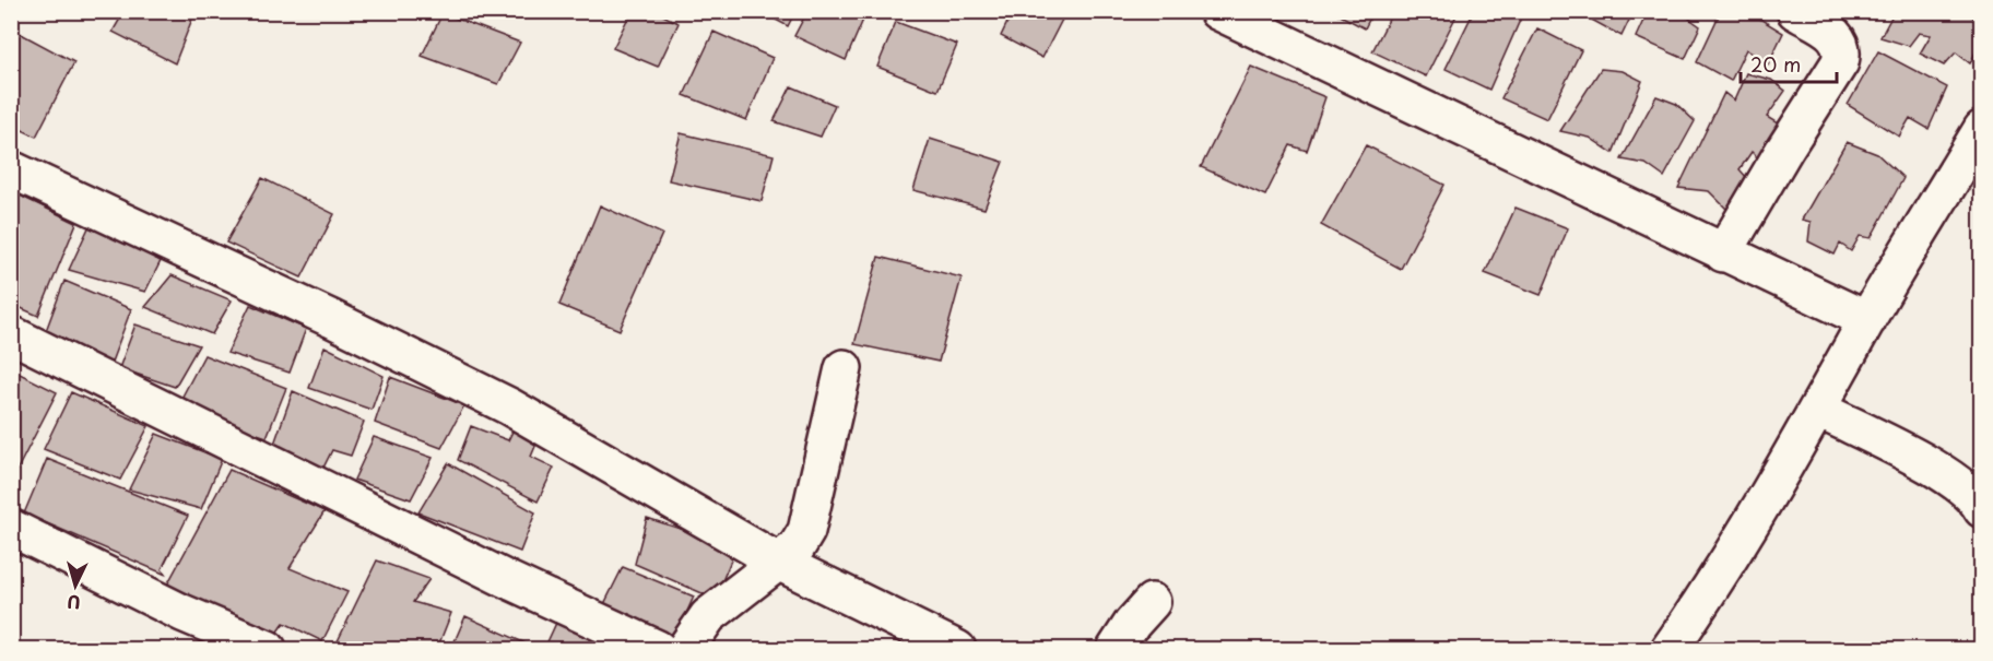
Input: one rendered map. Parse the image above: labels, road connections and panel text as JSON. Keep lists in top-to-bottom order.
{
  "scale_bar": "20 m",
  "north": "bottom"
}
